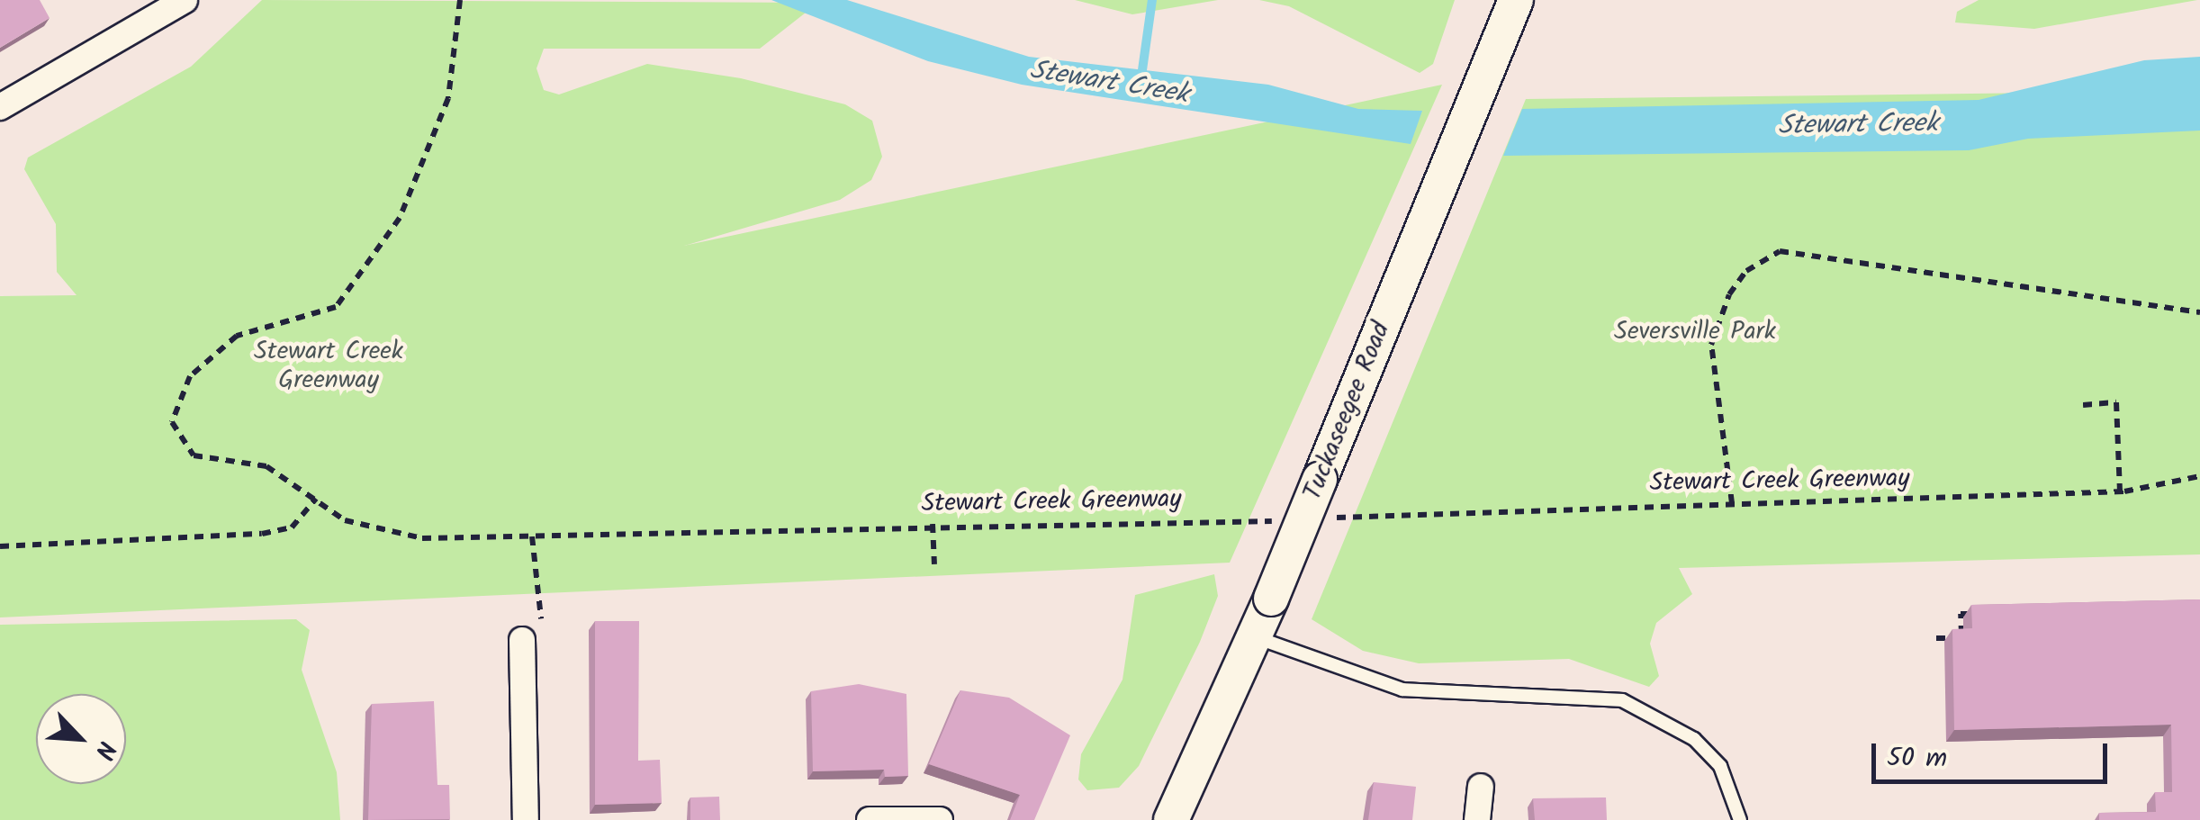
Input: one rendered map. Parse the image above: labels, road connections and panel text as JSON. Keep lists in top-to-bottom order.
{
  "streets": {
    "main road": ["Tuckaseegee Road"],
    "path": ["Stewart Creek Greenway"]
  },
  "water": ["Stewart Creek"],
  "parks": ["Seversville Park", "Stewart Creek Greenway"],
  "scale_bar": "50 m",
  "north": "bottom right"
}
